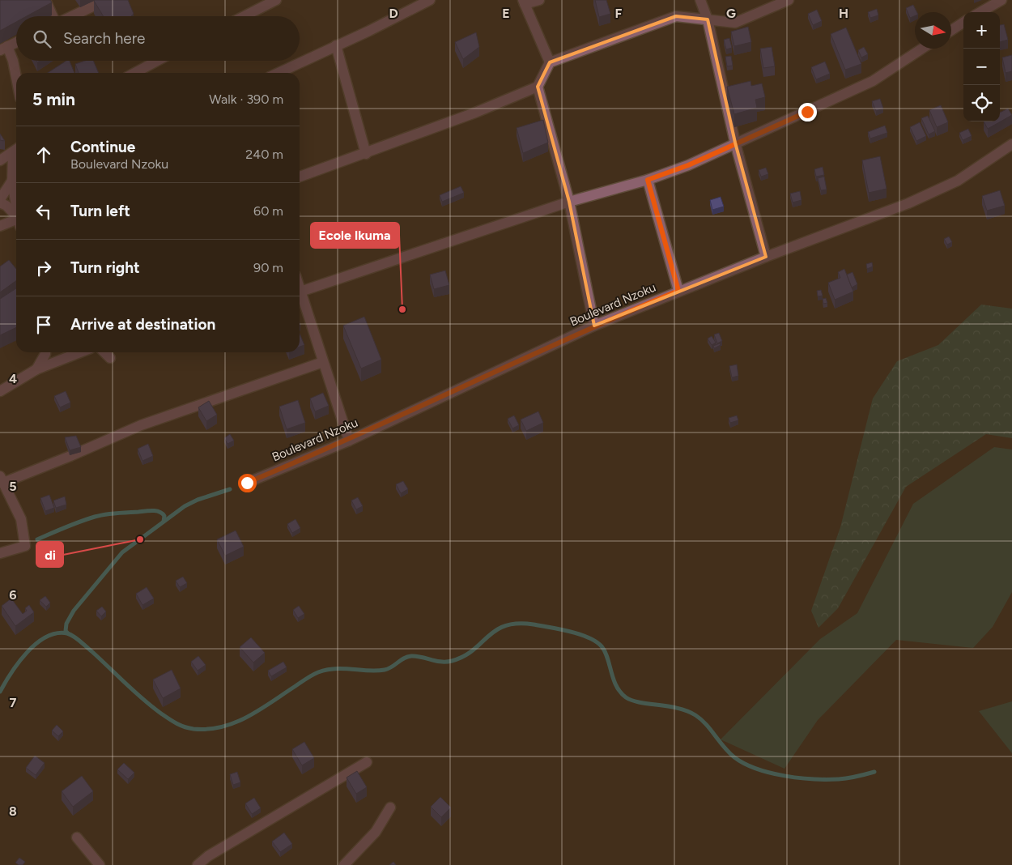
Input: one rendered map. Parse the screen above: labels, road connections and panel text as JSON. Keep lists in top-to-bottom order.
{
  "streets": {
    "street": ["Boulevard Nzoku"]
  },
  "places": ["Ecole Ikuma", "di"],
  "north": "right",
  "page": {
    "map_buttons": ["+", "−"],
    "search": "Search here",
    "heading": ["5 min", "Walk · 390 m"],
    "list": [
      ["Continue", "Boulevard Nzoku", "240 m"],
      ["Turn left", "60 m"],
      ["Turn right", "90 m"],
      "Arrive at destination"
    ]
  },
  "grid": {
    "columns": [
      "D",
      "E",
      "F",
      "G",
      "H"
    ],
    "rows": [
      "4",
      "5",
      "6",
      "7",
      "8"
    ]
  }
}
